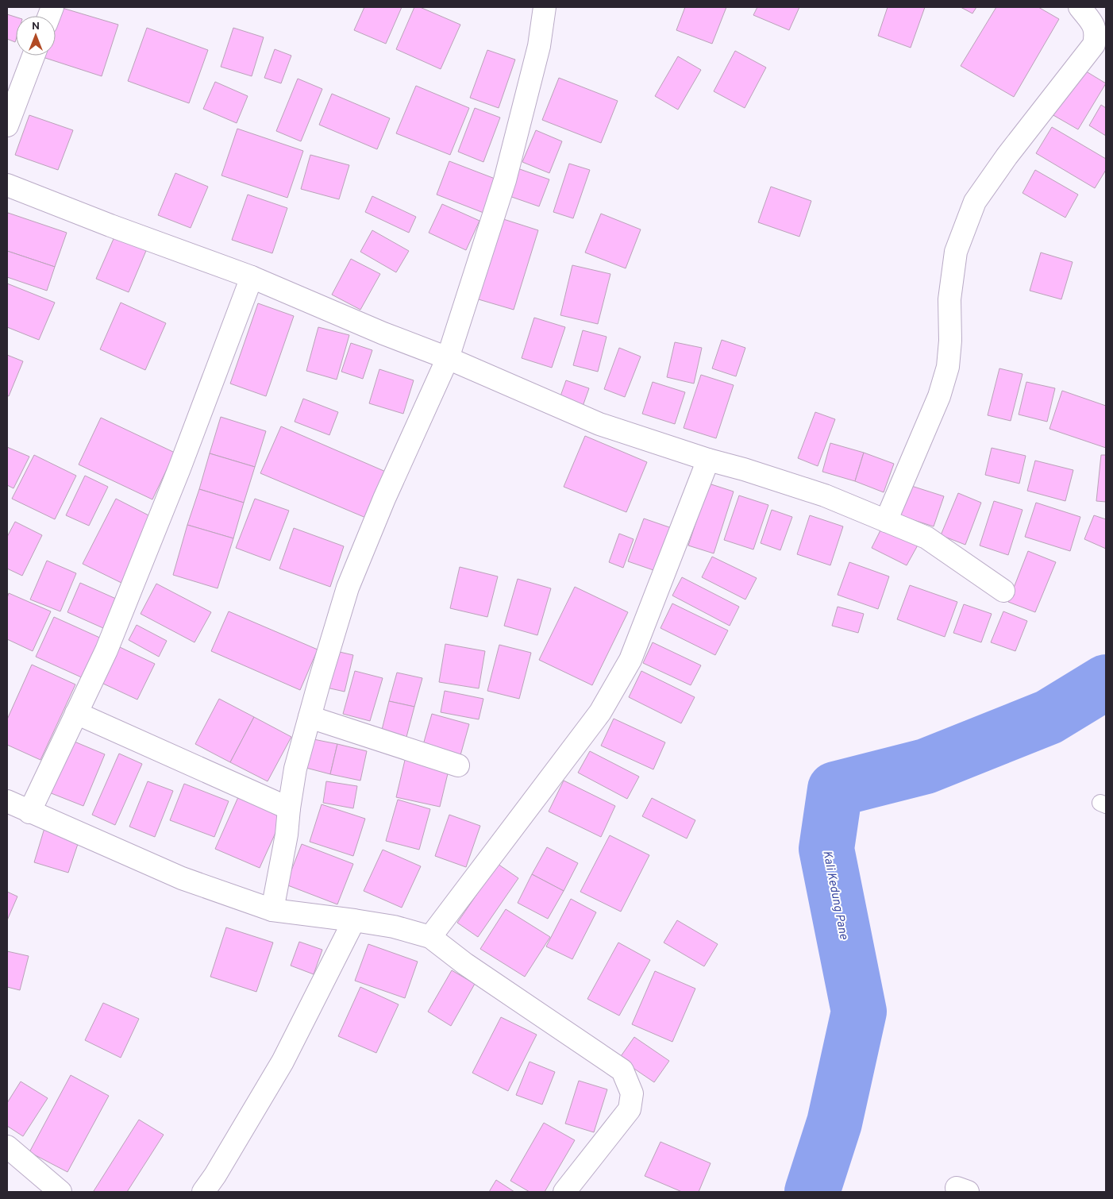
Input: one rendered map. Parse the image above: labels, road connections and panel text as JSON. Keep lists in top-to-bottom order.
{
  "water": ["Kali Kedung Pane"],
  "north": "top"
}
